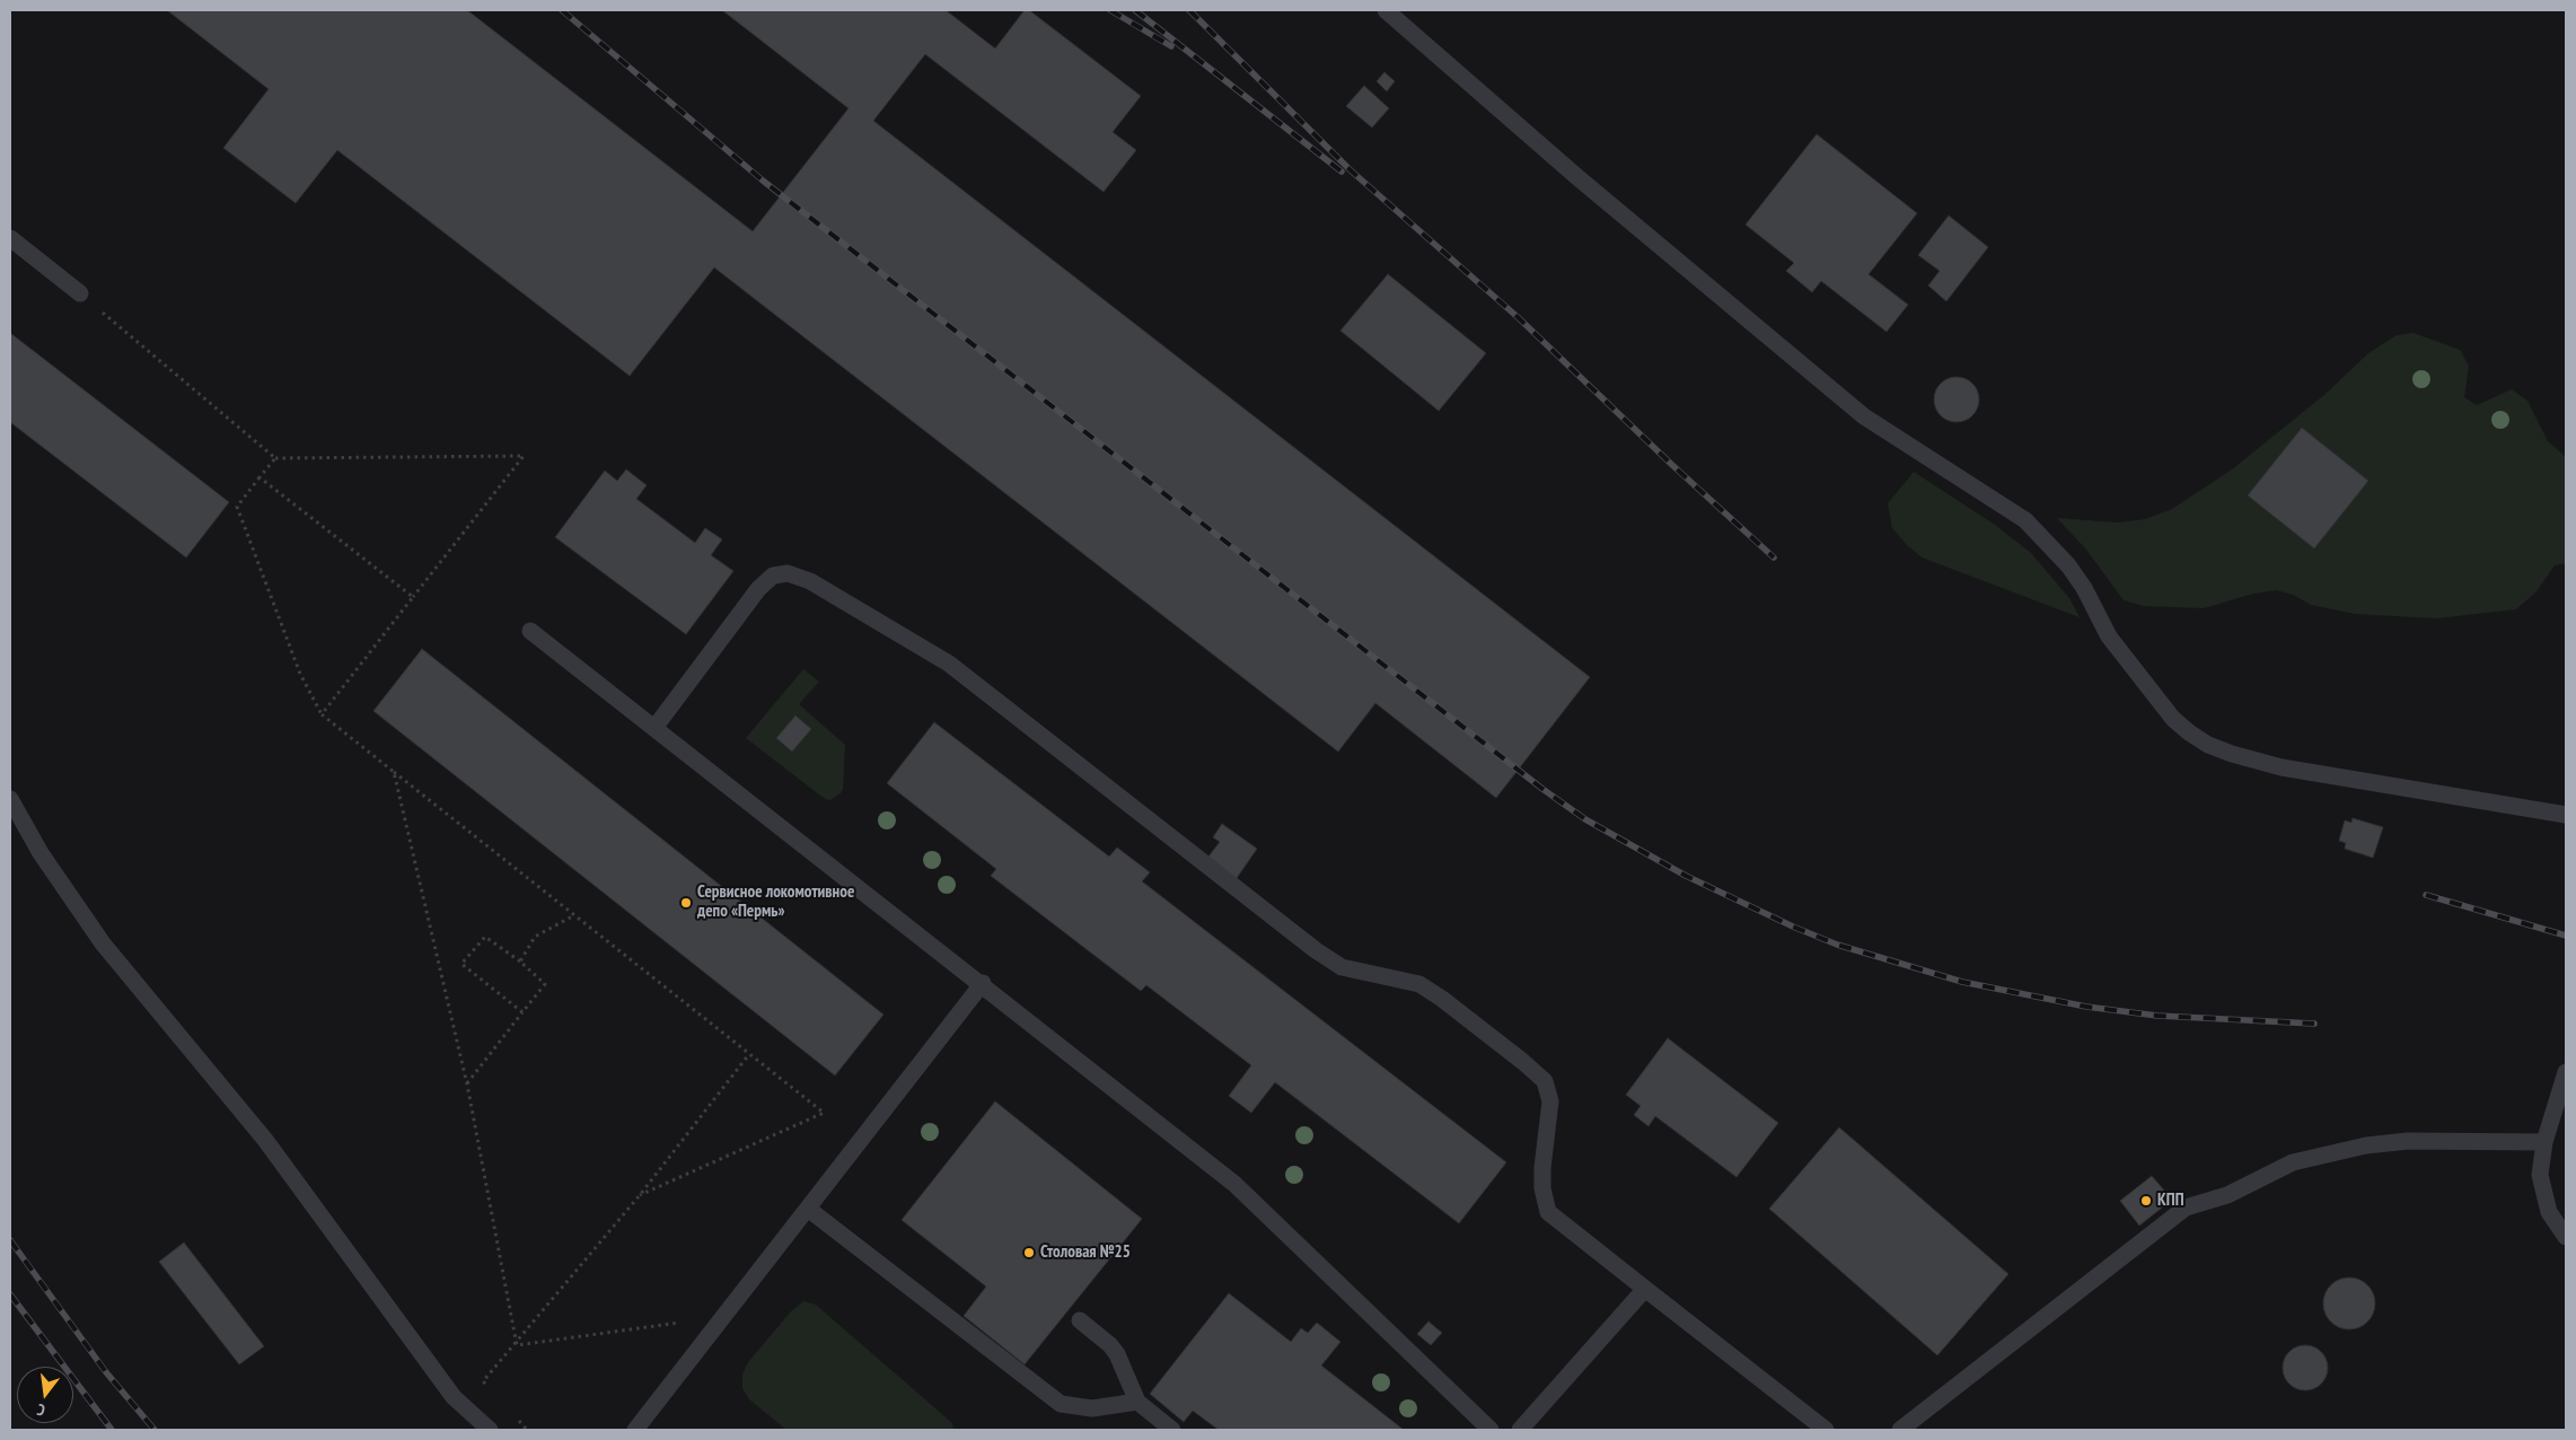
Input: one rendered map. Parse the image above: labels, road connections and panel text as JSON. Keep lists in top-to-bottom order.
{
  "places": ["Сервисное локомотивное депо «Пермь»", "КПП", "Столовая №25"],
  "north": "bottom"
}
